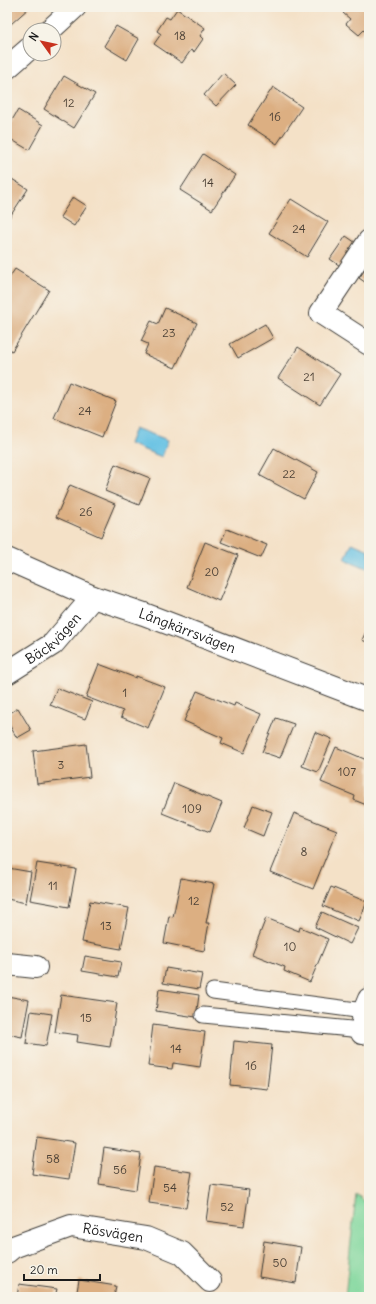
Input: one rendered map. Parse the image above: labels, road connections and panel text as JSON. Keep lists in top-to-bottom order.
{
  "streets": {
    "street": ["Långkärrsvägen", "Bäckvägen", "Rösvägen"]
  },
  "crossings": [
    ["Långkärrsvägen", "Bäckvägen"]
  ],
  "house_numbers": [
    "18",
    "12",
    "16",
    "14",
    "24",
    "23",
    "21",
    "24",
    "22",
    "26",
    "20",
    "1",
    "3",
    "107",
    "109",
    "8",
    "11",
    "12",
    "13",
    "10",
    "15",
    "14",
    "16",
    "58",
    "56",
    "54",
    "52",
    "50"
  ],
  "scale_bar": "20 m",
  "north": "top left"
}
